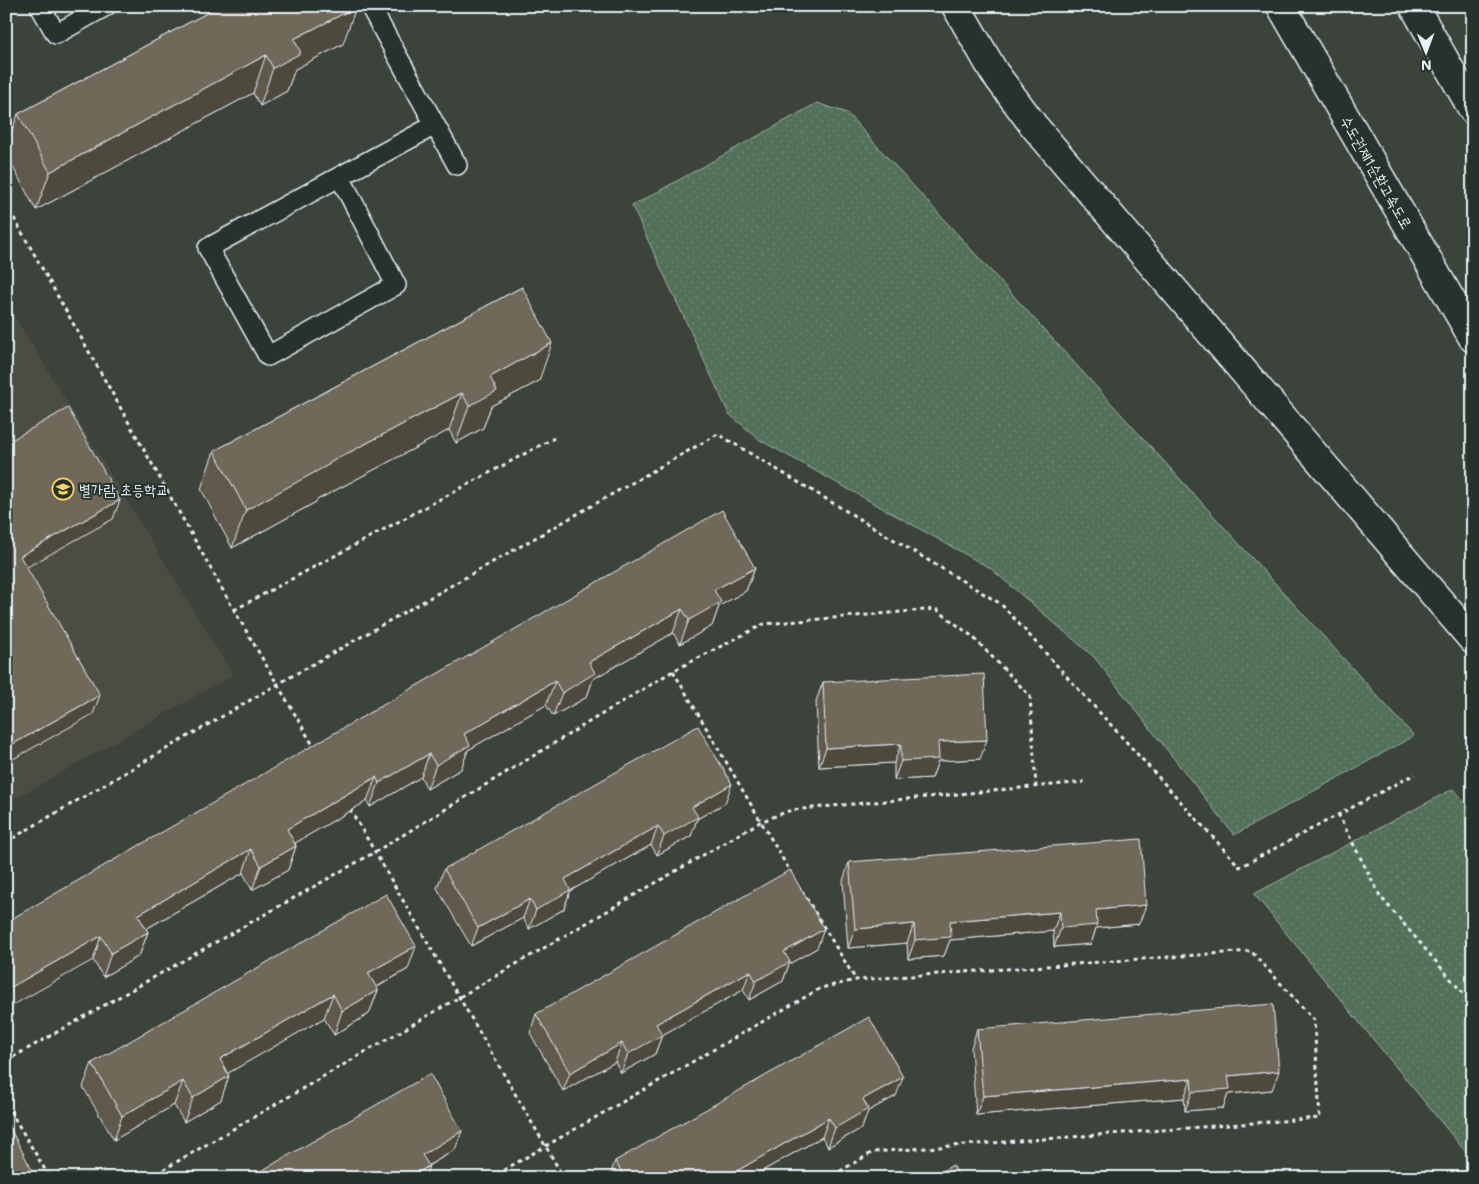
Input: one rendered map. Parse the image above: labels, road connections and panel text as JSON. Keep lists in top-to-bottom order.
{
  "streets": {
    "highway": ["수도권제1순환고속도로"]
  },
  "places": {
    "school or university": ["별가람 초등학교"]
  },
  "north": "bottom"
}
